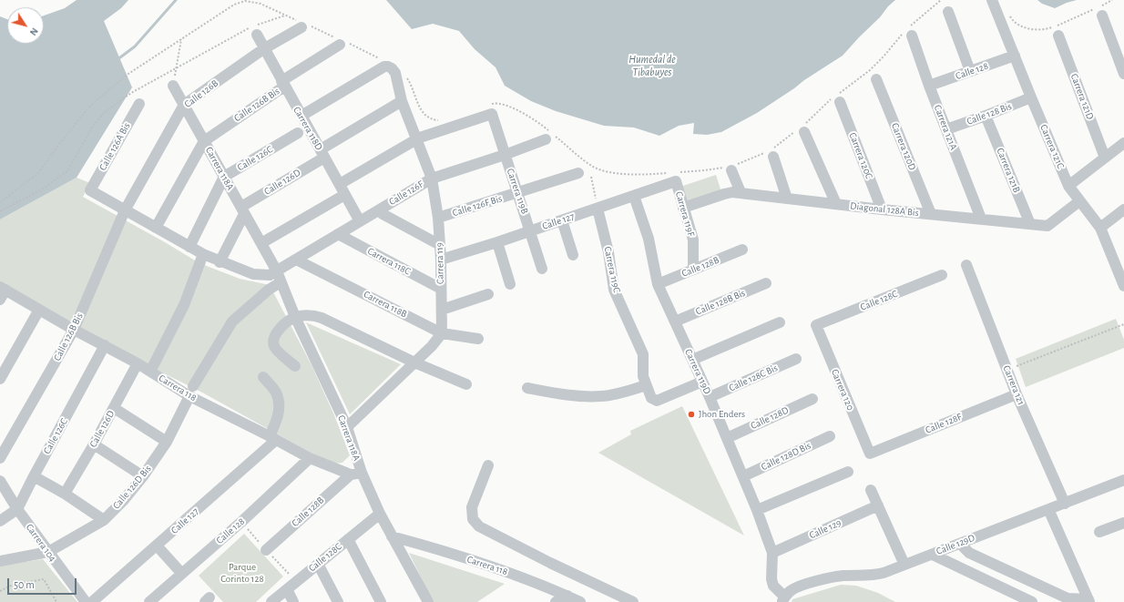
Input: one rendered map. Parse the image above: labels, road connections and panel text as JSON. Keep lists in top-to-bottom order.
{
  "streets": {
    "street": [
      "Calle 128",
      "Calle 126B",
      "Carrera 121D",
      "Calle 126B Bis",
      "Calle 128 Bis",
      "Carrera 121A",
      "Carrera 118D",
      "Calle 126A Bis",
      "Carrera 120D",
      "Carrera 121C",
      "Carrera 120C",
      "Calle 126C",
      "Carrera 118A",
      "Carrera 121B",
      "Calle 126D",
      "Carrera 119B",
      "Calle 126F",
      "Calle 126F Bis",
      "Diagonal 128A Bis",
      "Carrera 119F",
      "Calle 127",
      "Carrera 118C",
      "Carrera 119",
      "Calle 128B",
      "Carrera 119C",
      "Calle 128C",
      "Calle 128B Bis",
      "Carrera 118B",
      "Carrera 119D",
      "Calle 128C Bis",
      "Carrera 121",
      "Carrera 118",
      "Carrera 120",
      "Calle 128D",
      "Calle 128F",
      "Calle 128D Bis",
      "Calle 126D Bis",
      "Calle 129",
      "Carrera 104",
      "Calle 129D"
    ]
  },
  "crossings": [
    ["Calle 128", "Carrera 121A"],
    ["Calle 128", "Carrera 121C"],
    ["Calle 128", "Carrera 118"],
    ["Calle 126B", "Calle 126B Bis"],
    ["Calle 126B", "Carrera 118D"],
    ["Calle 126B", "Calle 126A Bis"],
    ["Calle 126B", "Carrera 118A"],
    ["Calle 126B Bis", "Carrera 118D"],
    ["Calle 126B Bis", "Calle 126A Bis"],
    ["Calle 126B Bis", "Carrera 118A"],
    ["Calle 126B Bis", "Carrera 118"],
    ["Calle 128 Bis", "Carrera 121A"],
    ["Calle 128 Bis", "Carrera 121C"],
    ["Calle 128 Bis", "Carrera 121B"],
    ["Carrera 121A", "Diagonal 128A Bis"],
    ["Carrera 118D", "Calle 126D"],
    ["Carrera 118D", "Calle 126F"],
    ["Carrera 118D", "Carrera 119"],
    ["Carrera 120D", "Diagonal 128A Bis"],
    ["Carrera 121C", "Diagonal 128A Bis"],
    ["Carrera 120C", "Diagonal 128A Bis"],
    ["Calle 126C", "Carrera 118A"],
    ["Calle 126C", "Carrera 118"],
    ["Calle 126C", "Carrera 104"],
    ["Carrera 118A", "Calle 126D"],
    ["Carrera 118A", "Calle 126F"],
    ["Carrera 118A", "Calle 128C"],
    ["Carrera 118A", "Carrera 118"],
    ["Carrera 118A", "Calle 126D Bis"],
    ["Carrera 121B", "Diagonal 128A Bis"],
    ["Calle 126D", "Carrera 119"],
    ["Calle 126D", "Carrera 118"],
    ["Carrera 119B", "Calle 126F"],
    ["Carrera 119B", "Calle 126F Bis"],
    ["Carrera 119B", "Calle 127"],
    ["Calle 126F", "Carrera 118C"],
    ["Calle 126F", "Carrera 119"],
    ["Calle 126F", "Carrera 118B"],
    ["Calle 126F Bis", "Carrera 119"],
    ["Diagonal 128A Bis", "Carrera 119F"],
    ["Carrera 119F", "Calle 127"],
    ["Carrera 119F", "Calle 128B"],
    ["Calle 127", "Carrera 119"],
    ["Calle 127", "Carrera 119C"],
    ["Calle 127", "Carrera 119D"],
    ["Calle 127", "Carrera 118"],
    ["Carrera 118C", "Carrera 119"],
    ["Carrera 119", "Carrera 118B"],
    ["Calle 128B", "Carrera 119D"],
    ["Calle 128B", "Carrera 118"],
    ["Carrera 119C", "Carrera 119D"],
    ["Calle 128C", "Carrera 120"],
    ["Calle 128B Bis", "Carrera 119D"],
    ["Carrera 119D", "Calle 128C Bis"],
    ["Carrera 119D", "Calle 128D"],
    ["Carrera 119D", "Calle 128D Bis"],
    ["Carrera 119D", "Calle 129"],
    ["Carrera 119D", "Calle 129D"],
    ["Carrera 121", "Calle 128F"],
    ["Carrera 121", "Calle 129D"],
    ["Carrera 118", "Calle 126D Bis"],
    ["Carrera 120", "Calle 128F"],
    ["Calle 126D Bis", "Carrera 104"]
  ],
  "water": ["Humedal de Tibabuyes"],
  "parks": ["Parque Corinto 128"],
  "places": ["Jhon Enders"],
  "scale_bar": "50 m",
  "north": "bottom right"
}
